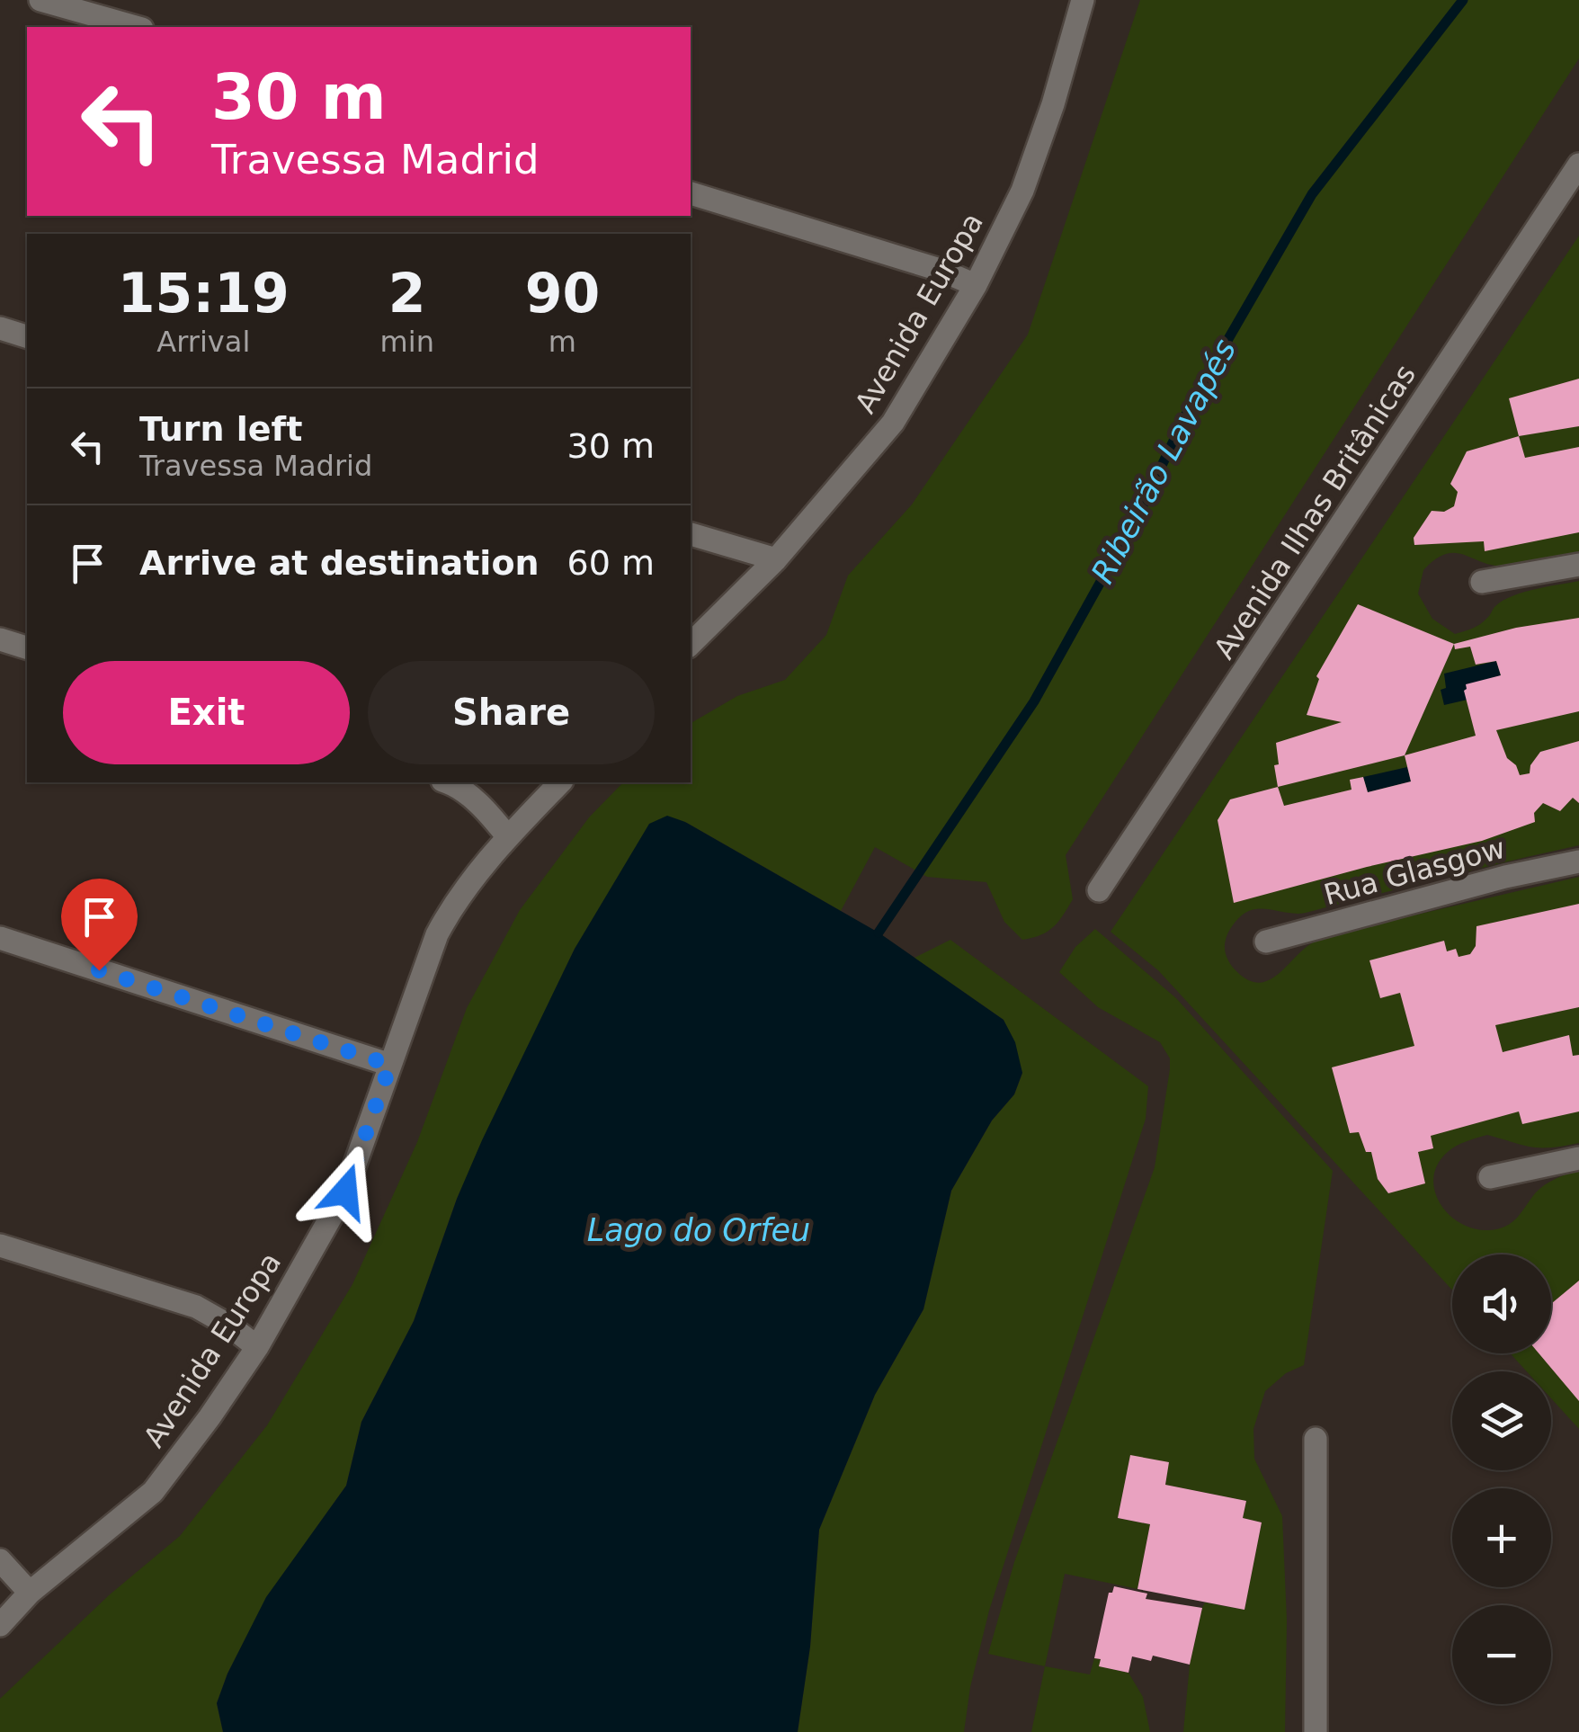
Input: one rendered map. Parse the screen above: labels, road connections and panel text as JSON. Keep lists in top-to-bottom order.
{
  "streets": {
    "street": ["Avenida Europa", "Avenida Ilhas Britânicas", "Rua Glasgow"]
  },
  "water": ["Ribeirão Lavapés", "Lago do Orfeu"],
  "page": {
    "turn": ["30 m", "Travessa Madrid"],
    "eta": [
      "15:19",
      "Arrival",
      "2",
      "min",
      "90",
      "m"
    ],
    "list": [
      {
        "name": "Turn left",
        "note": "Travessa Madrid",
        "value": "30 m"
      },
      {
        "name": "Arrive at destination",
        "value": "60 m"
      }
    ],
    "buttons": ["Exit", "Share"],
    "map_buttons": ["+", "−"]
  }
}
